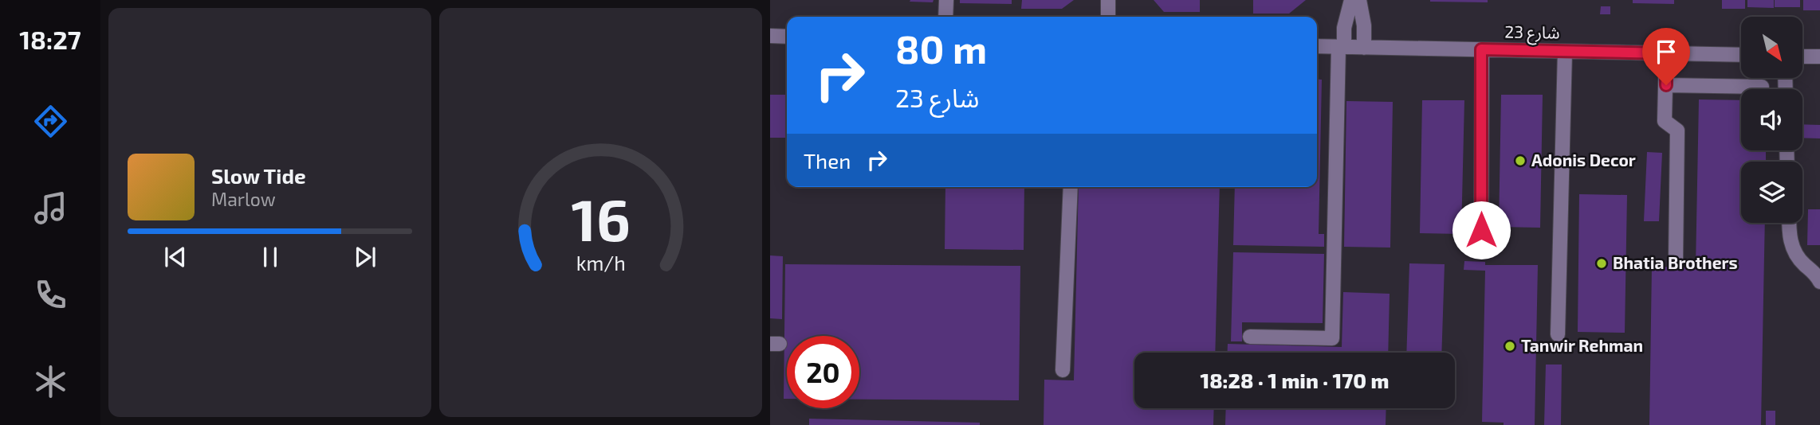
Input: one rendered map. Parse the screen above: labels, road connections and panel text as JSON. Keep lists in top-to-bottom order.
{
  "streets": {
    "street": ["شارع 23"]
  },
  "places": ["Adonis Decor", "Bhatia Brothers", "Tanwir Rehman"],
  "north": "bottom right",
  "page": {
    "tabs": "18:27",
    "turn": ["80 m", "شارع 23"],
    "then": "Then",
    "song": ["Slow Tide", "Marlow"],
    "limit": "20",
    "trip": "18:28 · 1 min · 170 m",
    "gauge": ["16", "km/h"]
  }
}
